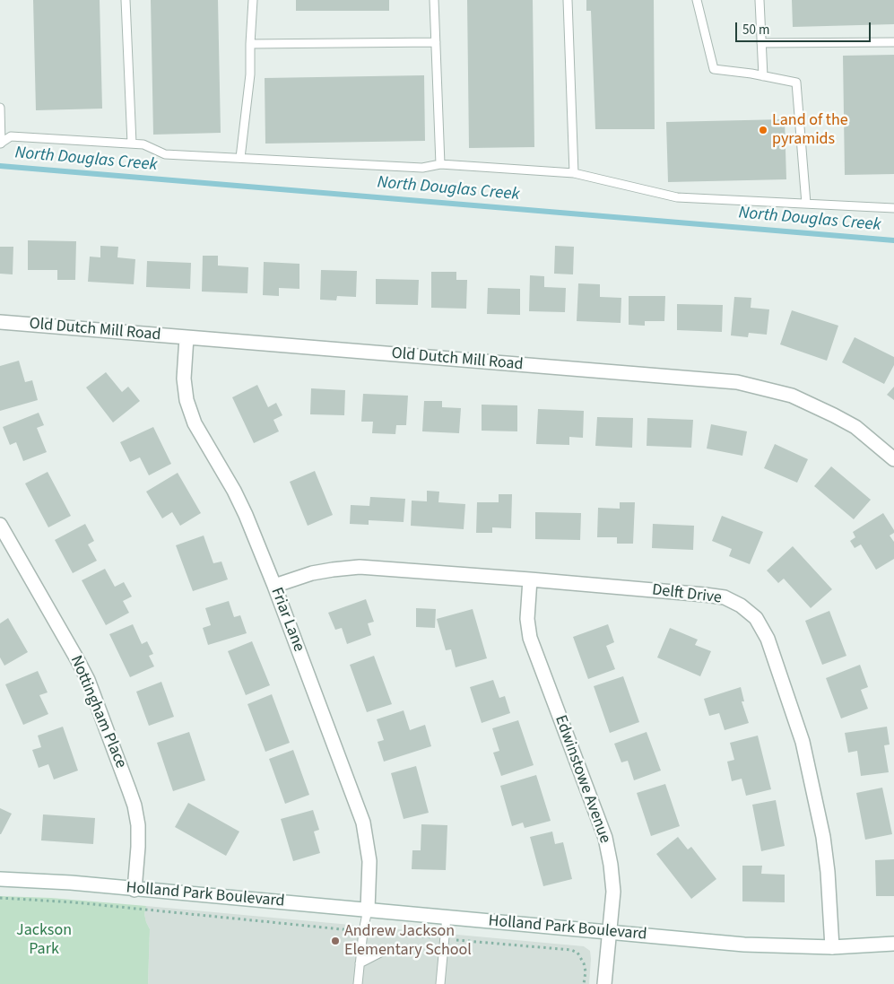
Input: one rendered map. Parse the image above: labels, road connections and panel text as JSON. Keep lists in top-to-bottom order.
{
  "streets": {
    "street": [
      "Old Dutch Mill Road",
      "Delft Drive",
      "Friar Lane",
      "Nottingham Place",
      "Edwinstowe Avenue",
      "Holland Park Boulevard"
    ]
  },
  "crossings": [
    ["Old Dutch Mill Road", "Friar Lane"],
    ["Delft Drive", "Friar Lane"],
    ["Delft Drive", "Edwinstowe Avenue"],
    ["Delft Drive", "Holland Park Boulevard"],
    ["Friar Lane", "Holland Park Boulevard"],
    ["Nottingham Place", "Holland Park Boulevard"],
    ["Edwinstowe Avenue", "Holland Park Boulevard"]
  ],
  "water": ["North Douglas Creek"],
  "parks": ["Jackson Park"],
  "places": ["Land of the pyramids", "Andrew Jackson Elementary School"],
  "scale_bar": "50 m"
}
